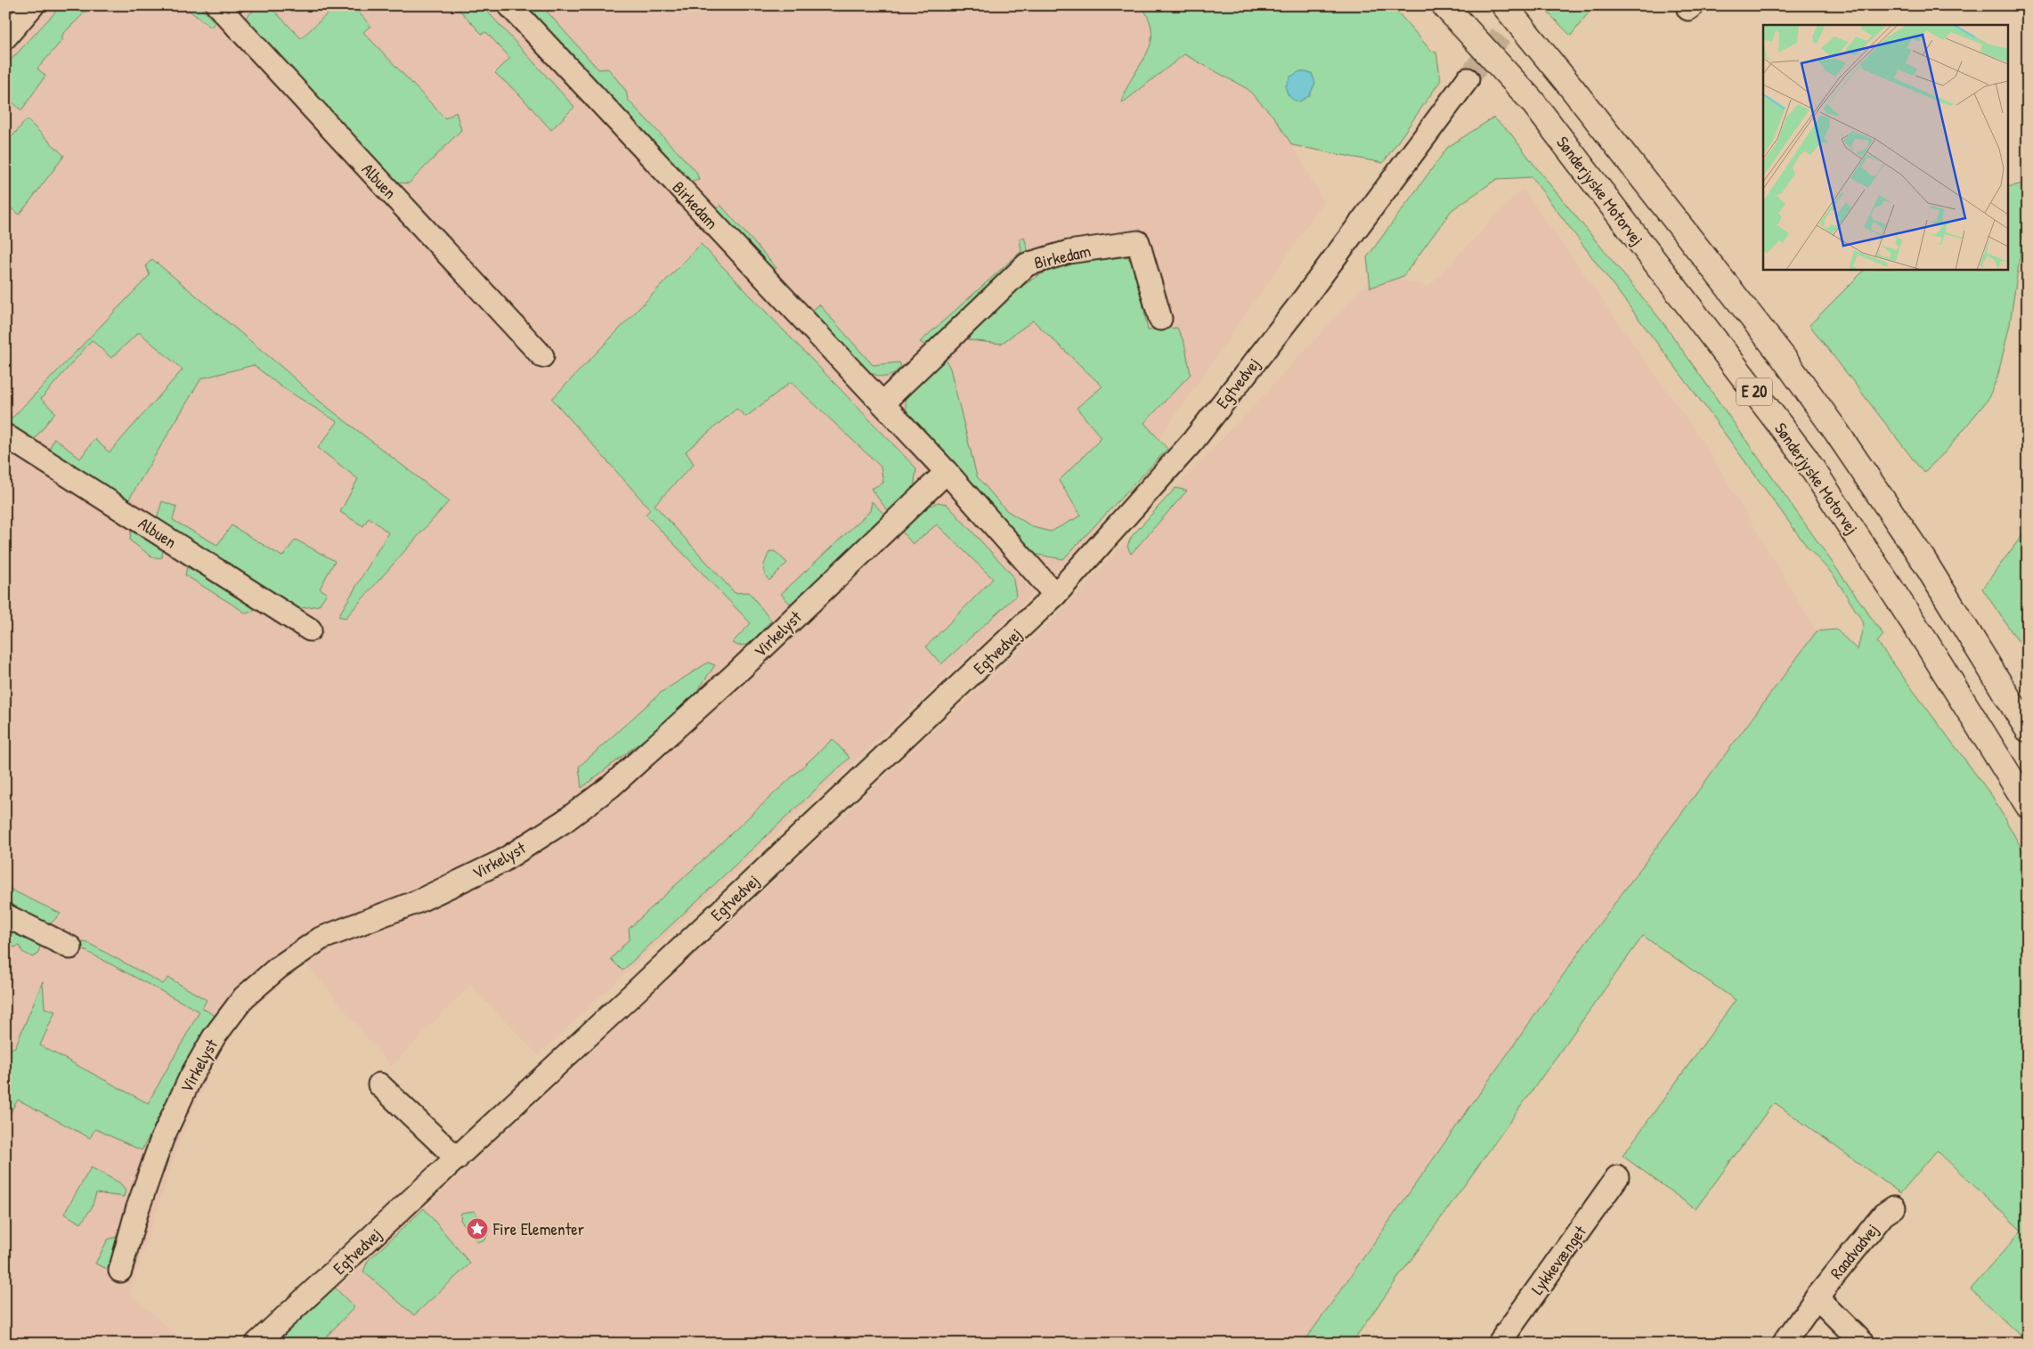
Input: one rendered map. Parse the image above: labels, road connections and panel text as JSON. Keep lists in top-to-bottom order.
{
  "streets": {
    "highway": ["Sønderjyske Motorvej", "E 20"],
    "street": [
      "Albuen",
      "Birkedam",
      "Egtvedvej",
      "Virkelyst",
      "Raadvadvej",
      "Lykkevænget"
    ]
  },
  "crossings": [
    ["Birkedam", "Egtvedvej"],
    ["Birkedam", "Virkelyst"]
  ],
  "places": {
    "place": ["Fire Elementer"]
  }
}
